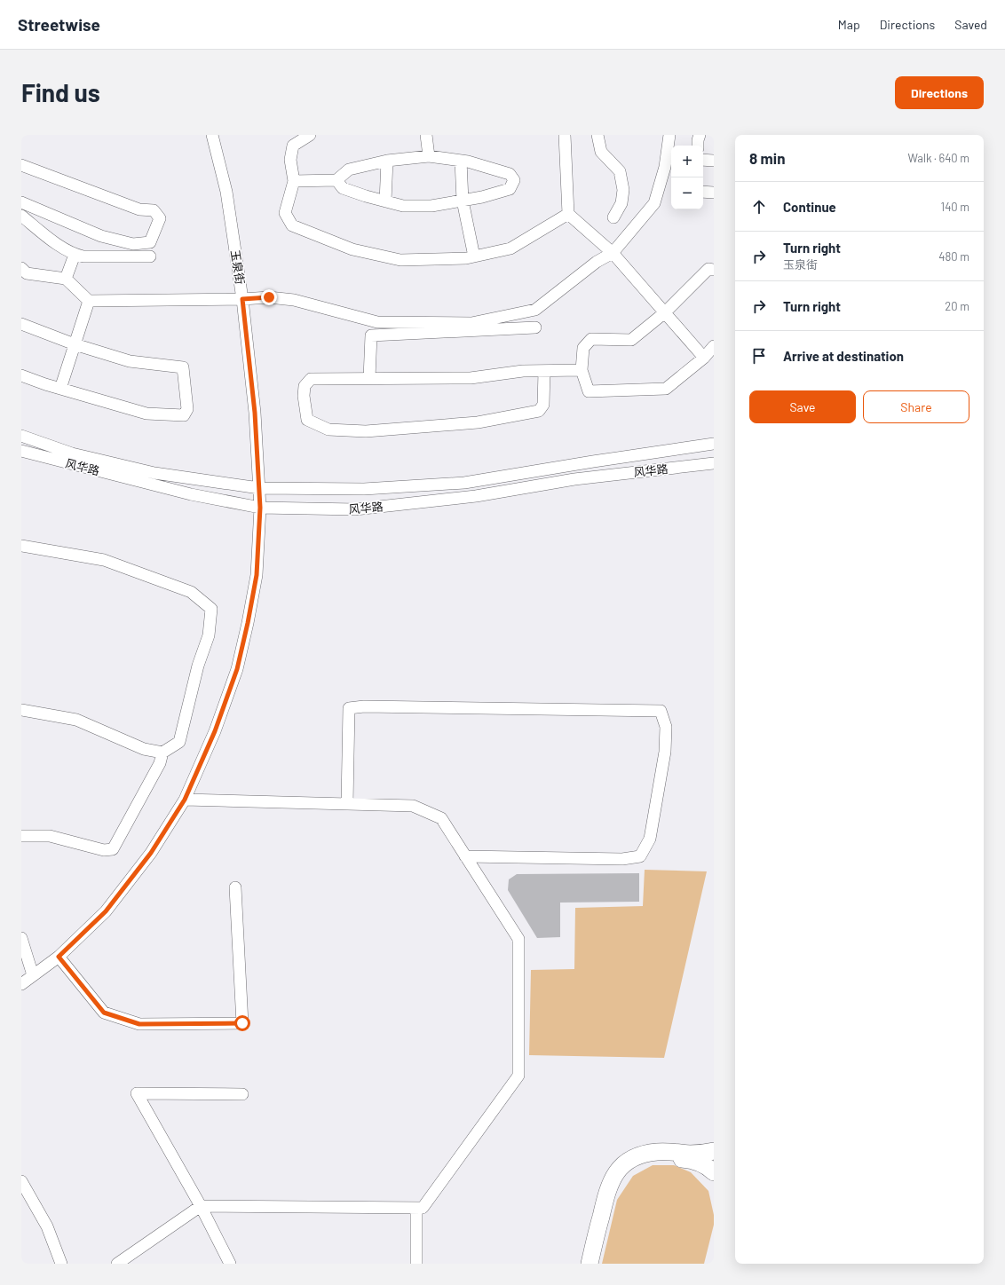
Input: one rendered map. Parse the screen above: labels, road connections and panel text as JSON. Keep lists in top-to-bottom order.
{
  "streets": {
    "street": ["玉泉街", "风华路"]
  },
  "crossings": [
    ["玉泉街", "风华路"]
  ],
  "page": {
    "header": "Streetwise",
    "nav": ["Map", "Directions", "Saved"],
    "buttons": [
      "Directions",
      ["Save", "Share"]
    ],
    "title": "Find us",
    "heading": ["8 min", "Walk · 640 m"],
    "map_buttons": ["+", "−"],
    "list": [
      ["Continue", "140 m"],
      ["Turn right", "玉泉街", "480 m"],
      ["Turn right", "20 m"],
      "Arrive at destination"
    ]
  }
}
